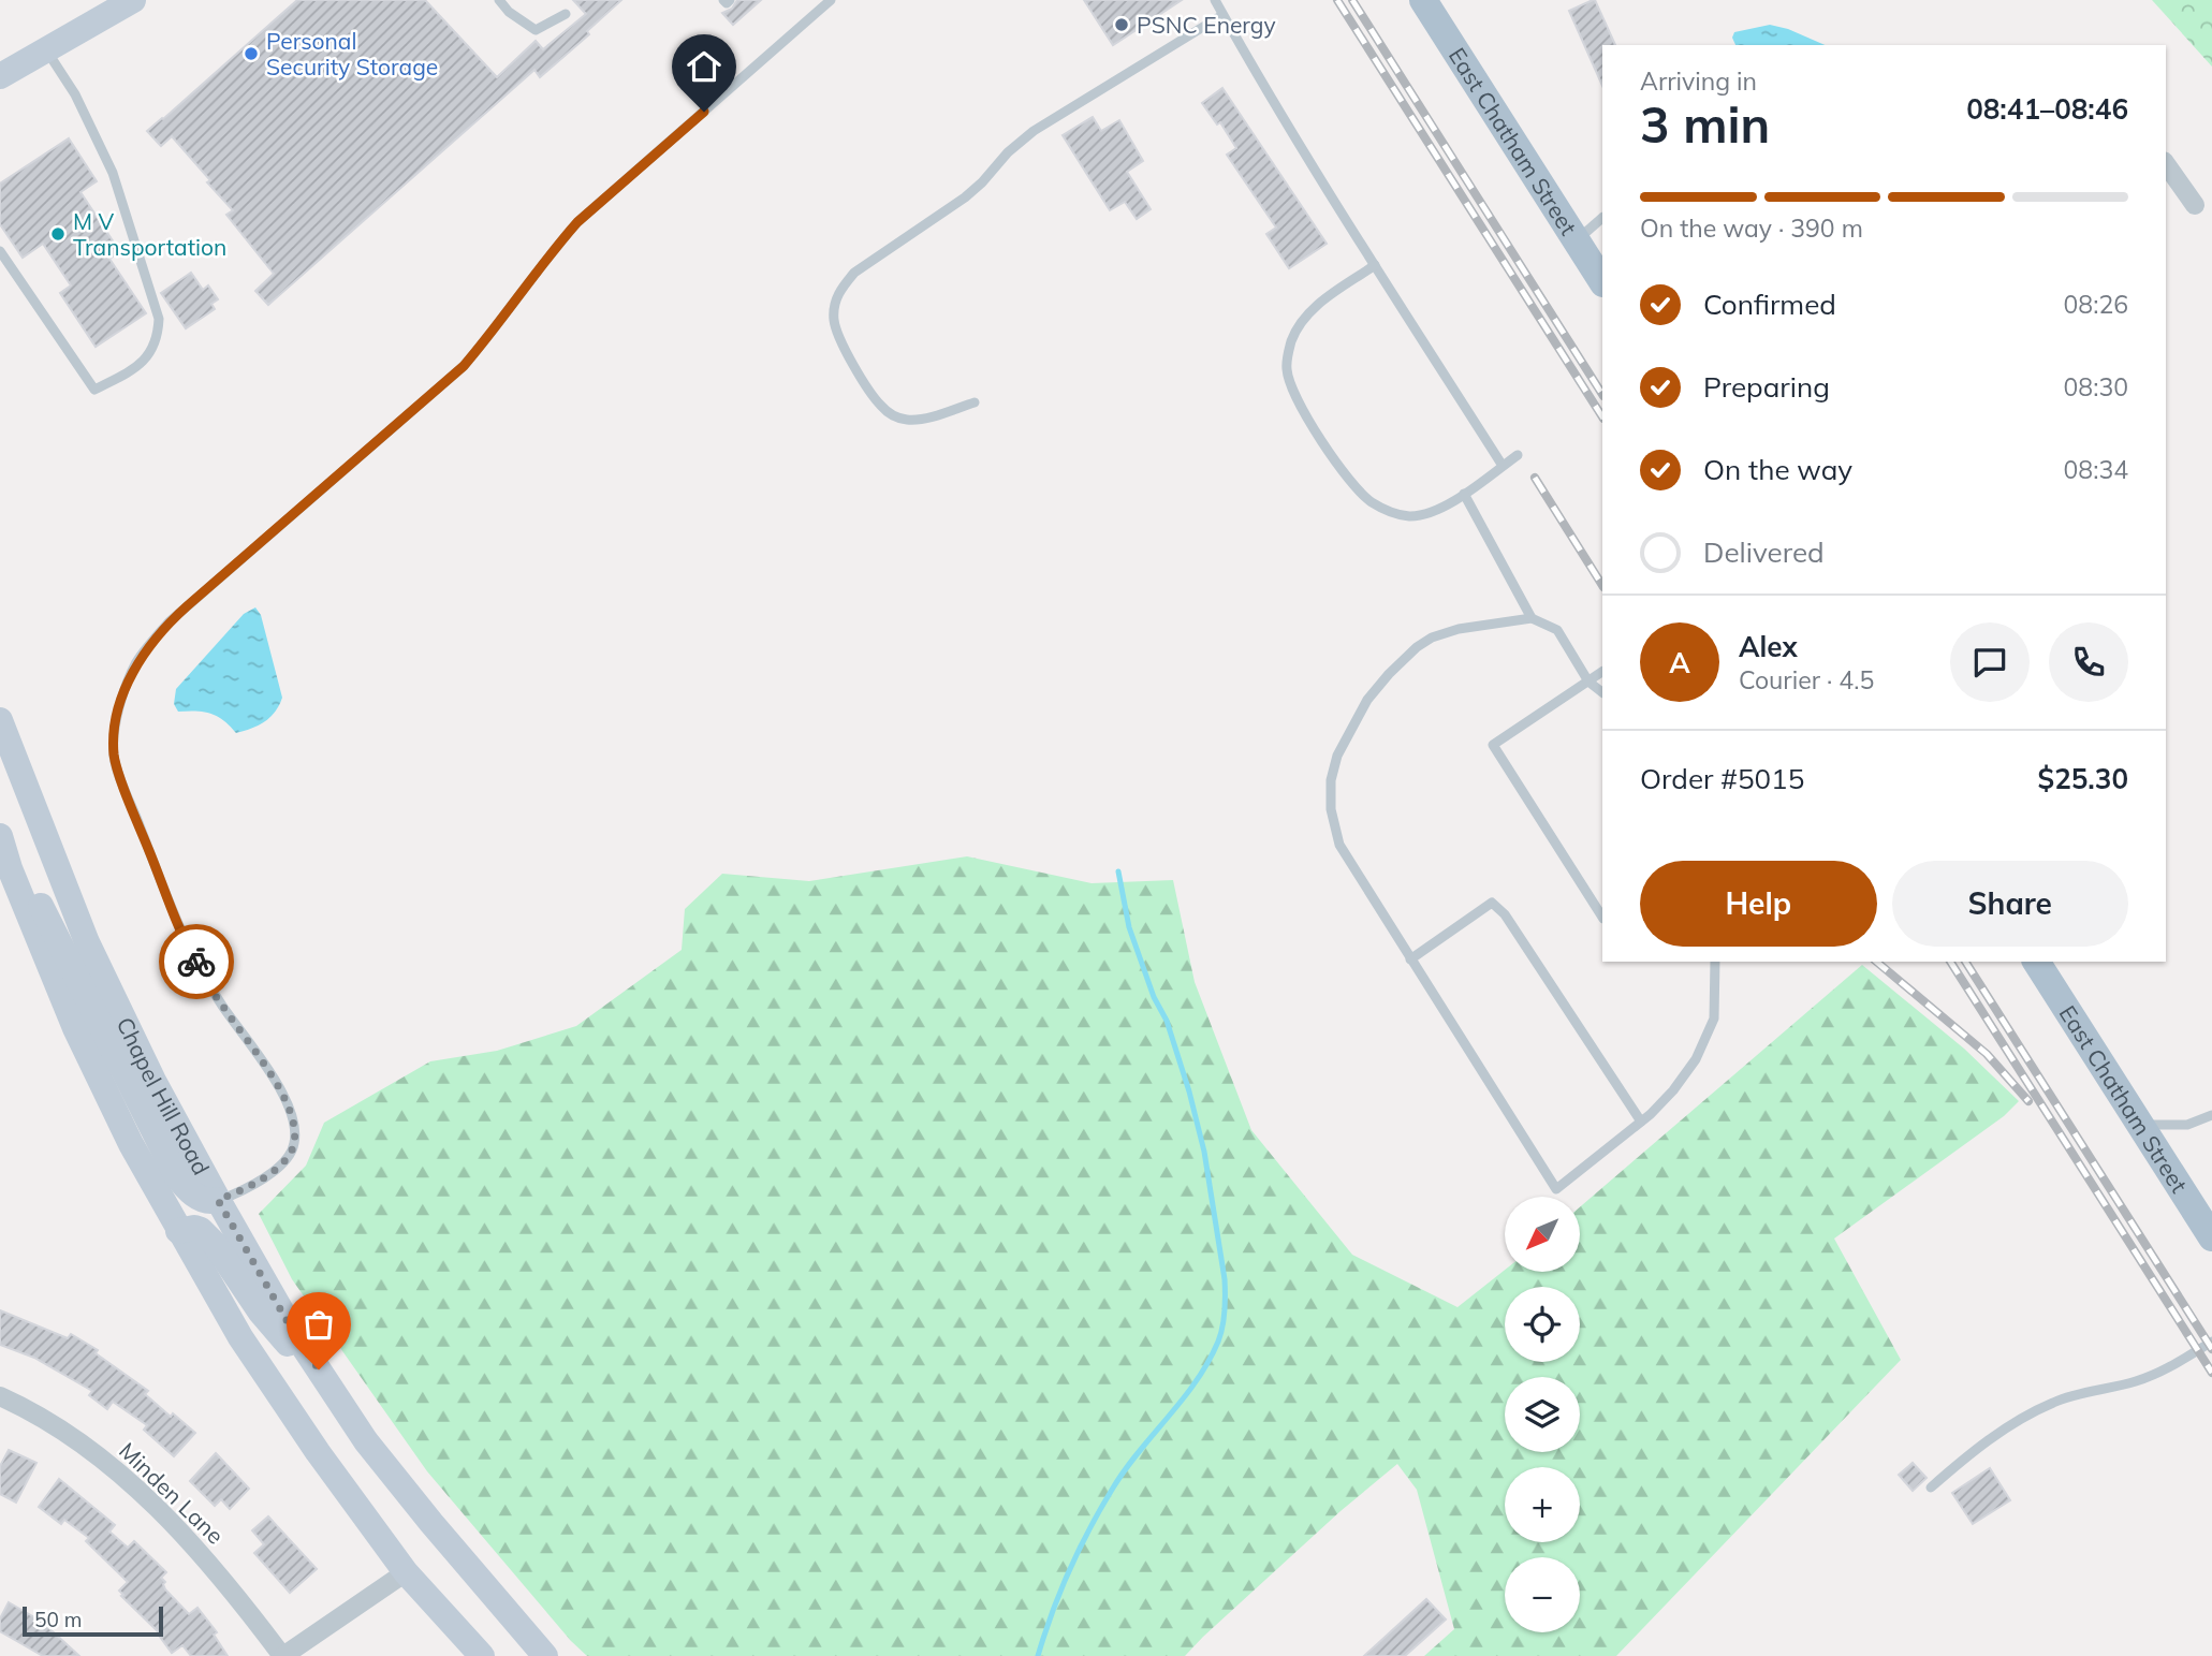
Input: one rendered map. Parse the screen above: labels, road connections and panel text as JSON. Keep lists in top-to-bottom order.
{
  "streets": {
    "main road": ["East Chatham Street", "Chapel Hill Road"],
    "street": ["Minden Lane"]
  },
  "places": ["PSNC Energy", "Personal Security Storage", "M V Transportation"],
  "scale_bar": "50 m",
  "north": "bottom left",
  "page": {
    "heading": ["3 min", "Arriving in", "08:41–08:46"],
    "panel": [
      "Alex",
      "Courier · 4.5",
      "Order #5015",
      "$25.30"
    ],
    "bar": "On the way · 390 m",
    "list": [
      ["Confirmed", "08:26"],
      ["Preparing", "08:30"],
      ["On the way", "08:34"],
      "Delivered"
    ],
    "round": "A",
    "buttons": ["Help", "Share"],
    "map_buttons": ["+", "−"],
    "scale": "50 m"
  }
}
